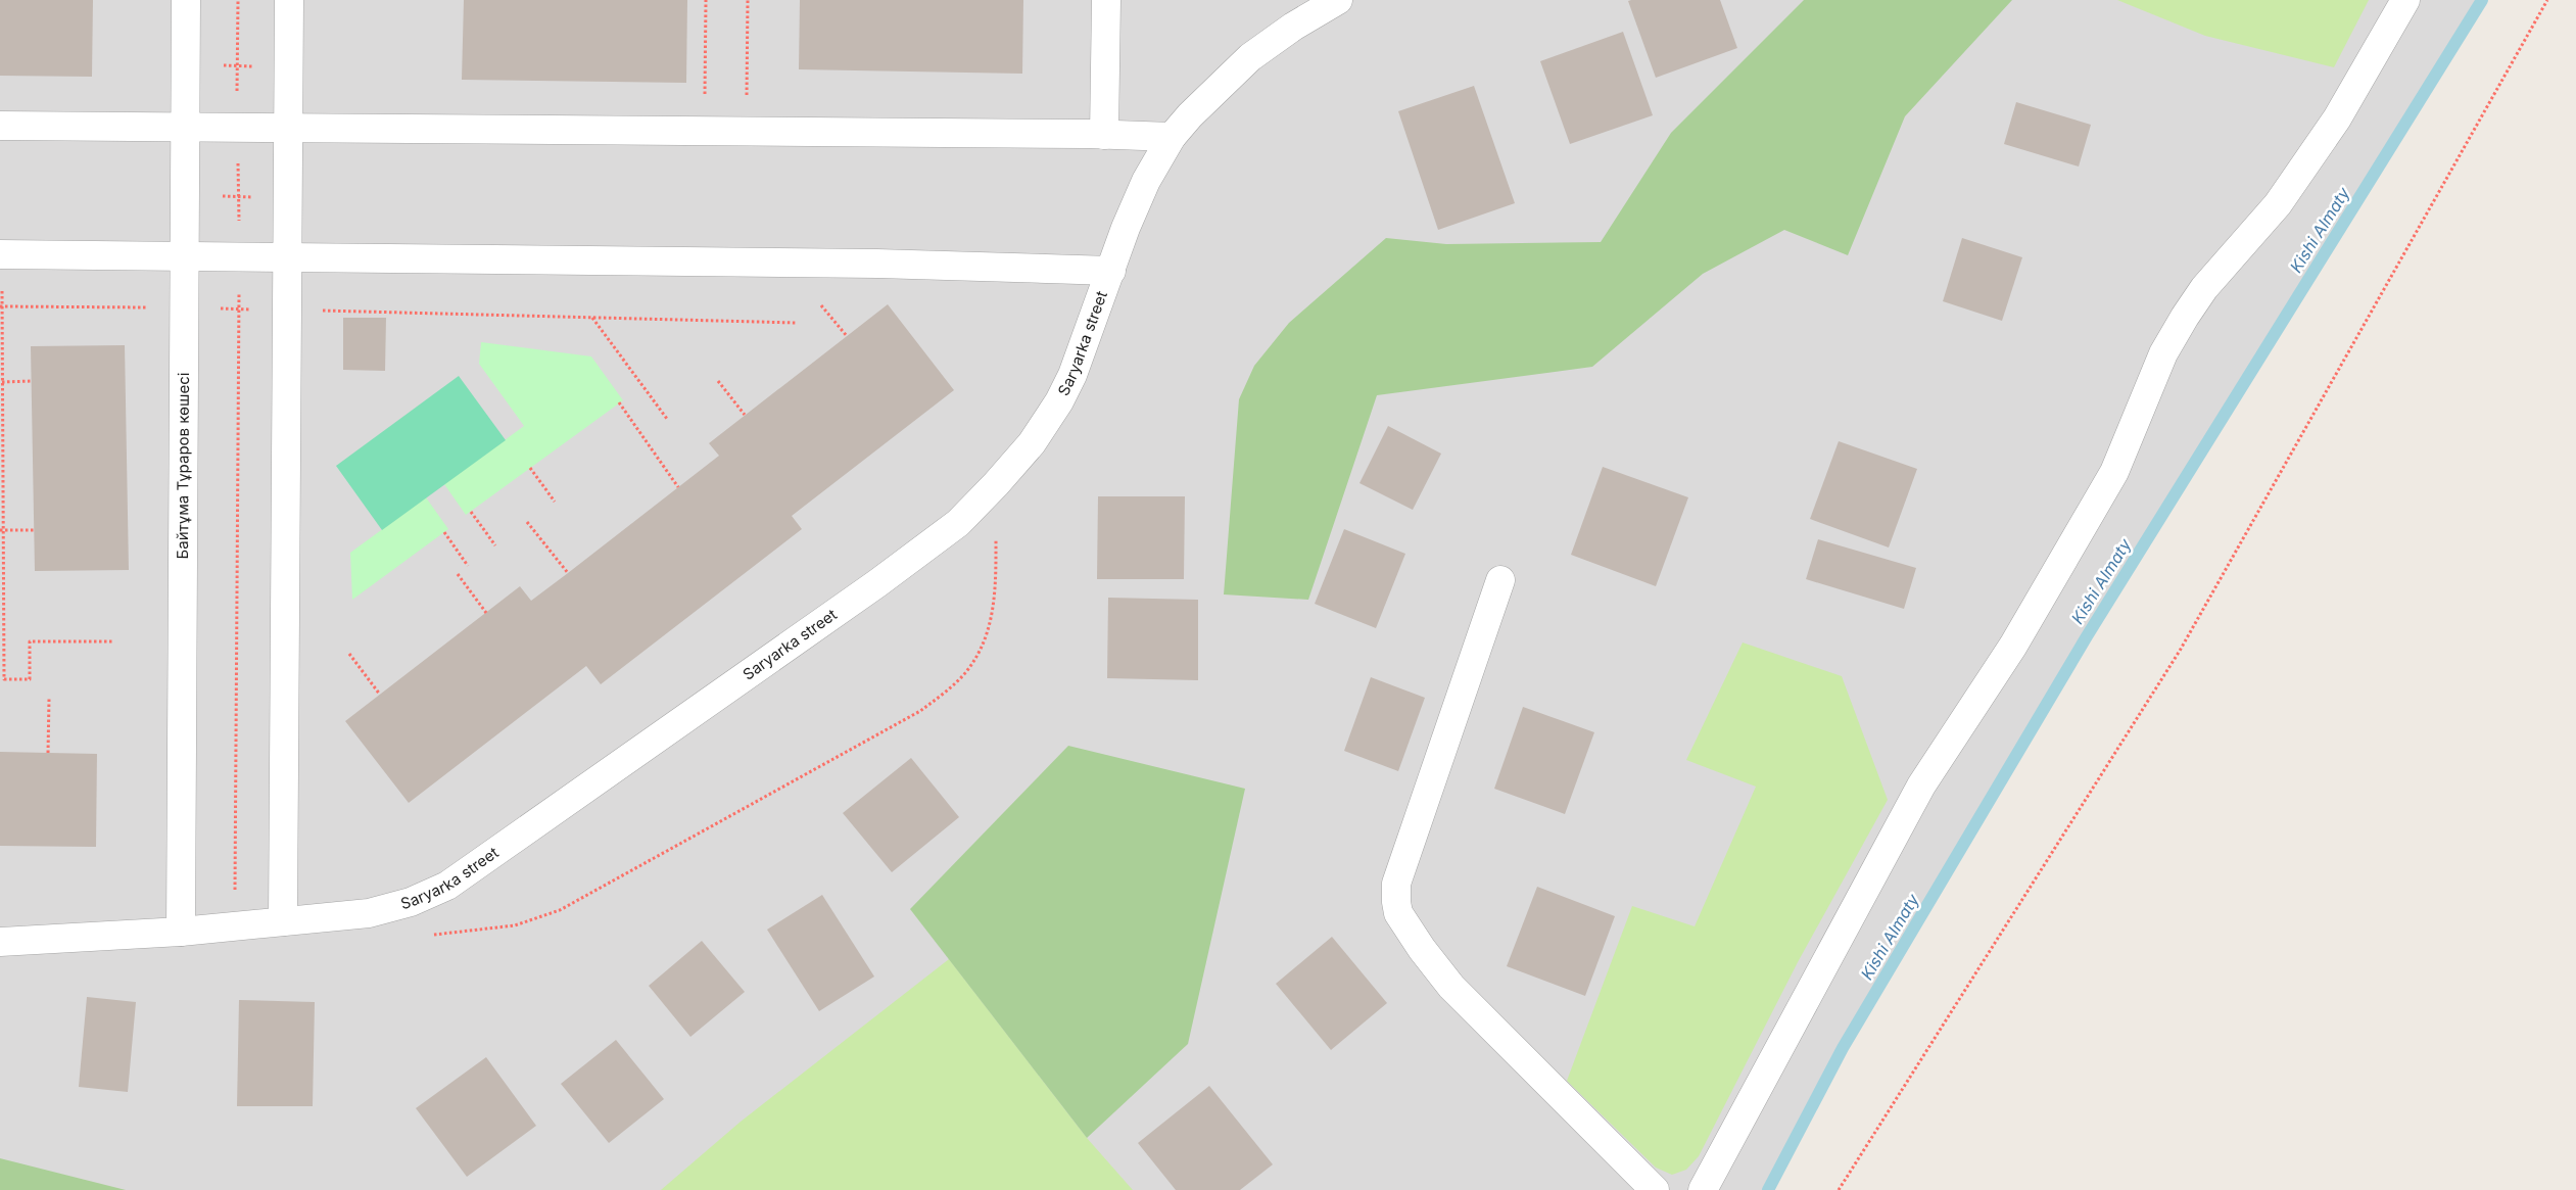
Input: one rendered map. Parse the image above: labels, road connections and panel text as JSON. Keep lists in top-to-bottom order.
{
  "streets": {
    "street": ["Saryarka street", "Байтұма Тұраров көшесі"]
  },
  "crossings": [
    ["Saryarka street", "Байтұма Тұраров көшесі"]
  ],
  "water": ["Kіshі Almaty"]
}
